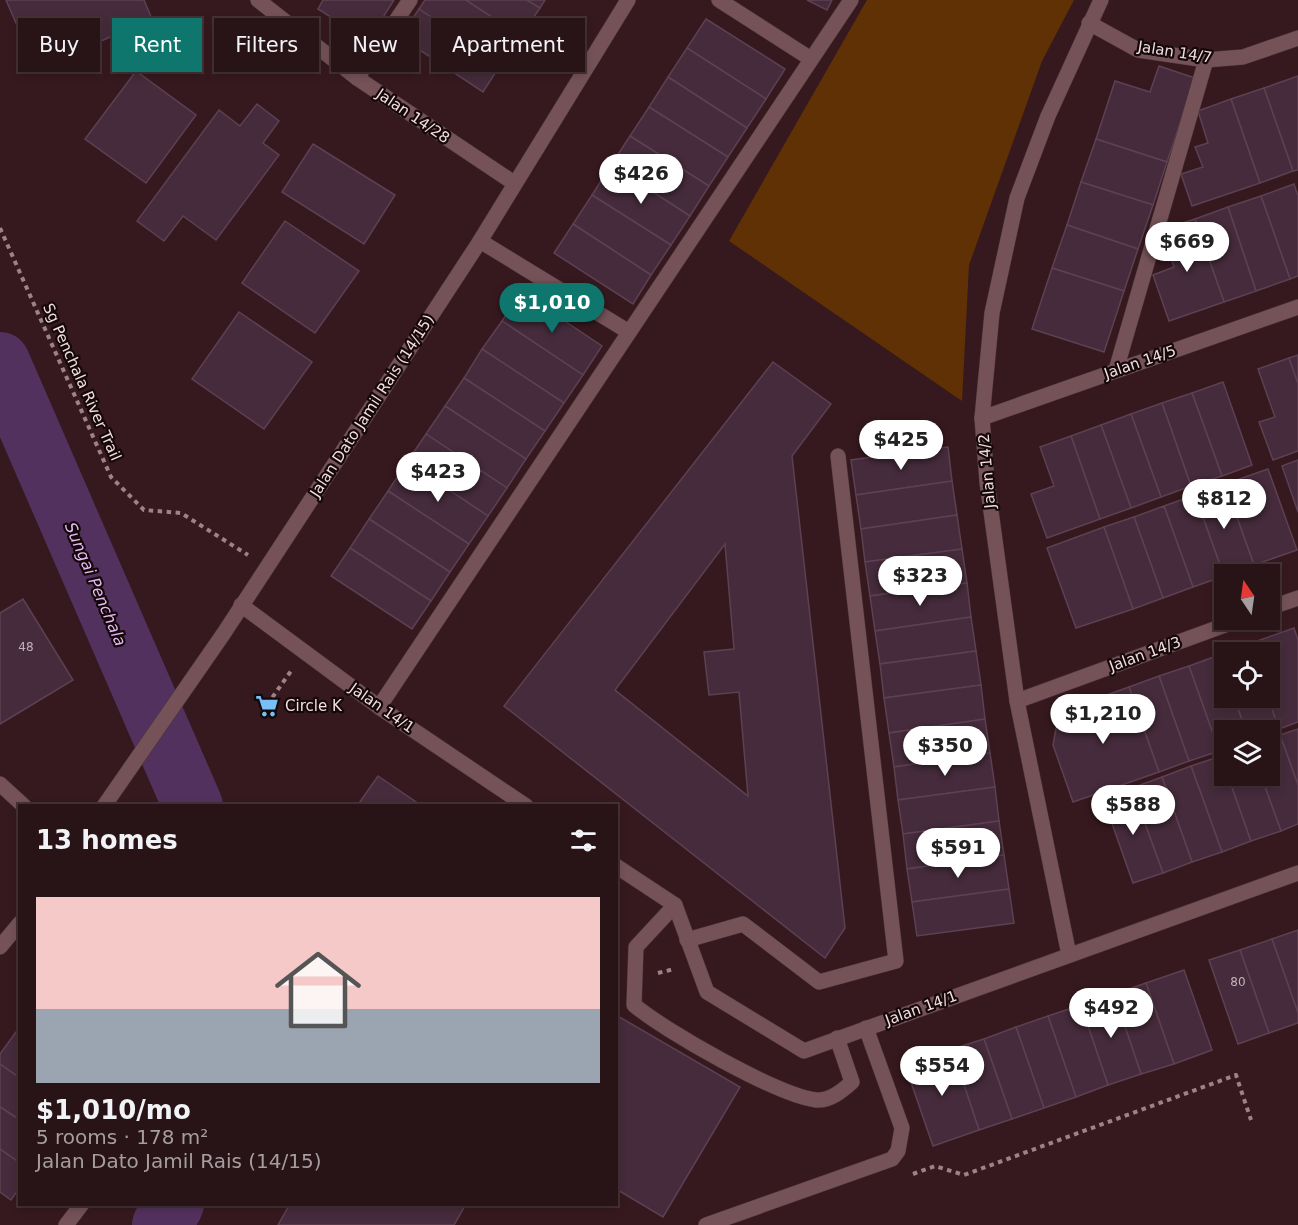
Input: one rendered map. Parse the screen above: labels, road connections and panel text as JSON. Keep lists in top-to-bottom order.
{
  "streets": {
    "street": [
      "Jalan 14/7",
      "Jalan 14/28",
      "Jalan 14/5",
      "Jalan Dato Jamil Rais (14/15)",
      "Jalan 14/2",
      "Jalan 14/3",
      "Jalan 14/1"
    ],
    "path": ["Sg Penchala River Trail"]
  },
  "crossings": [
    ["Jalan 14/7", "Jalan 14/2"],
    ["Jalan 14/28", "Jalan Dato Jamil Rais (14/15)"],
    ["Jalan 14/5", "Jalan 14/2"],
    ["Sg Penchala River Trail", "Jalan Dato Jamil Rais (14/15)"],
    ["Jalan Dato Jamil Rais (14/15)", "Jalan 14/1"],
    ["Jalan 14/2", "Jalan 14/3"],
    ["Jalan 14/2", "Jalan 14/1"]
  ],
  "water": ["Sungai Penchala"],
  "places": {
    "supermarket": ["Circle K"]
  },
  "house_numbers": ["48", "80"],
  "north": "top",
  "page": {
    "chip": [
      "Buy",
      "Rent",
      "Filters",
      "New",
      "Apartment"
    ],
    "price": [
      "$426",
      "$669",
      "$1,010",
      "$425",
      "$423",
      "$812",
      "$323",
      "$1,210",
      "$350",
      "$588",
      "$591",
      "$492",
      "$554"
    ],
    "heading": "13 homes",
    "list": [
      {
        "name": "$1,010/mo",
        "note": "5 rooms · 178 m² · Jalan Dato Jamil Rais (14/15)"
      }
    ]
  }
}
